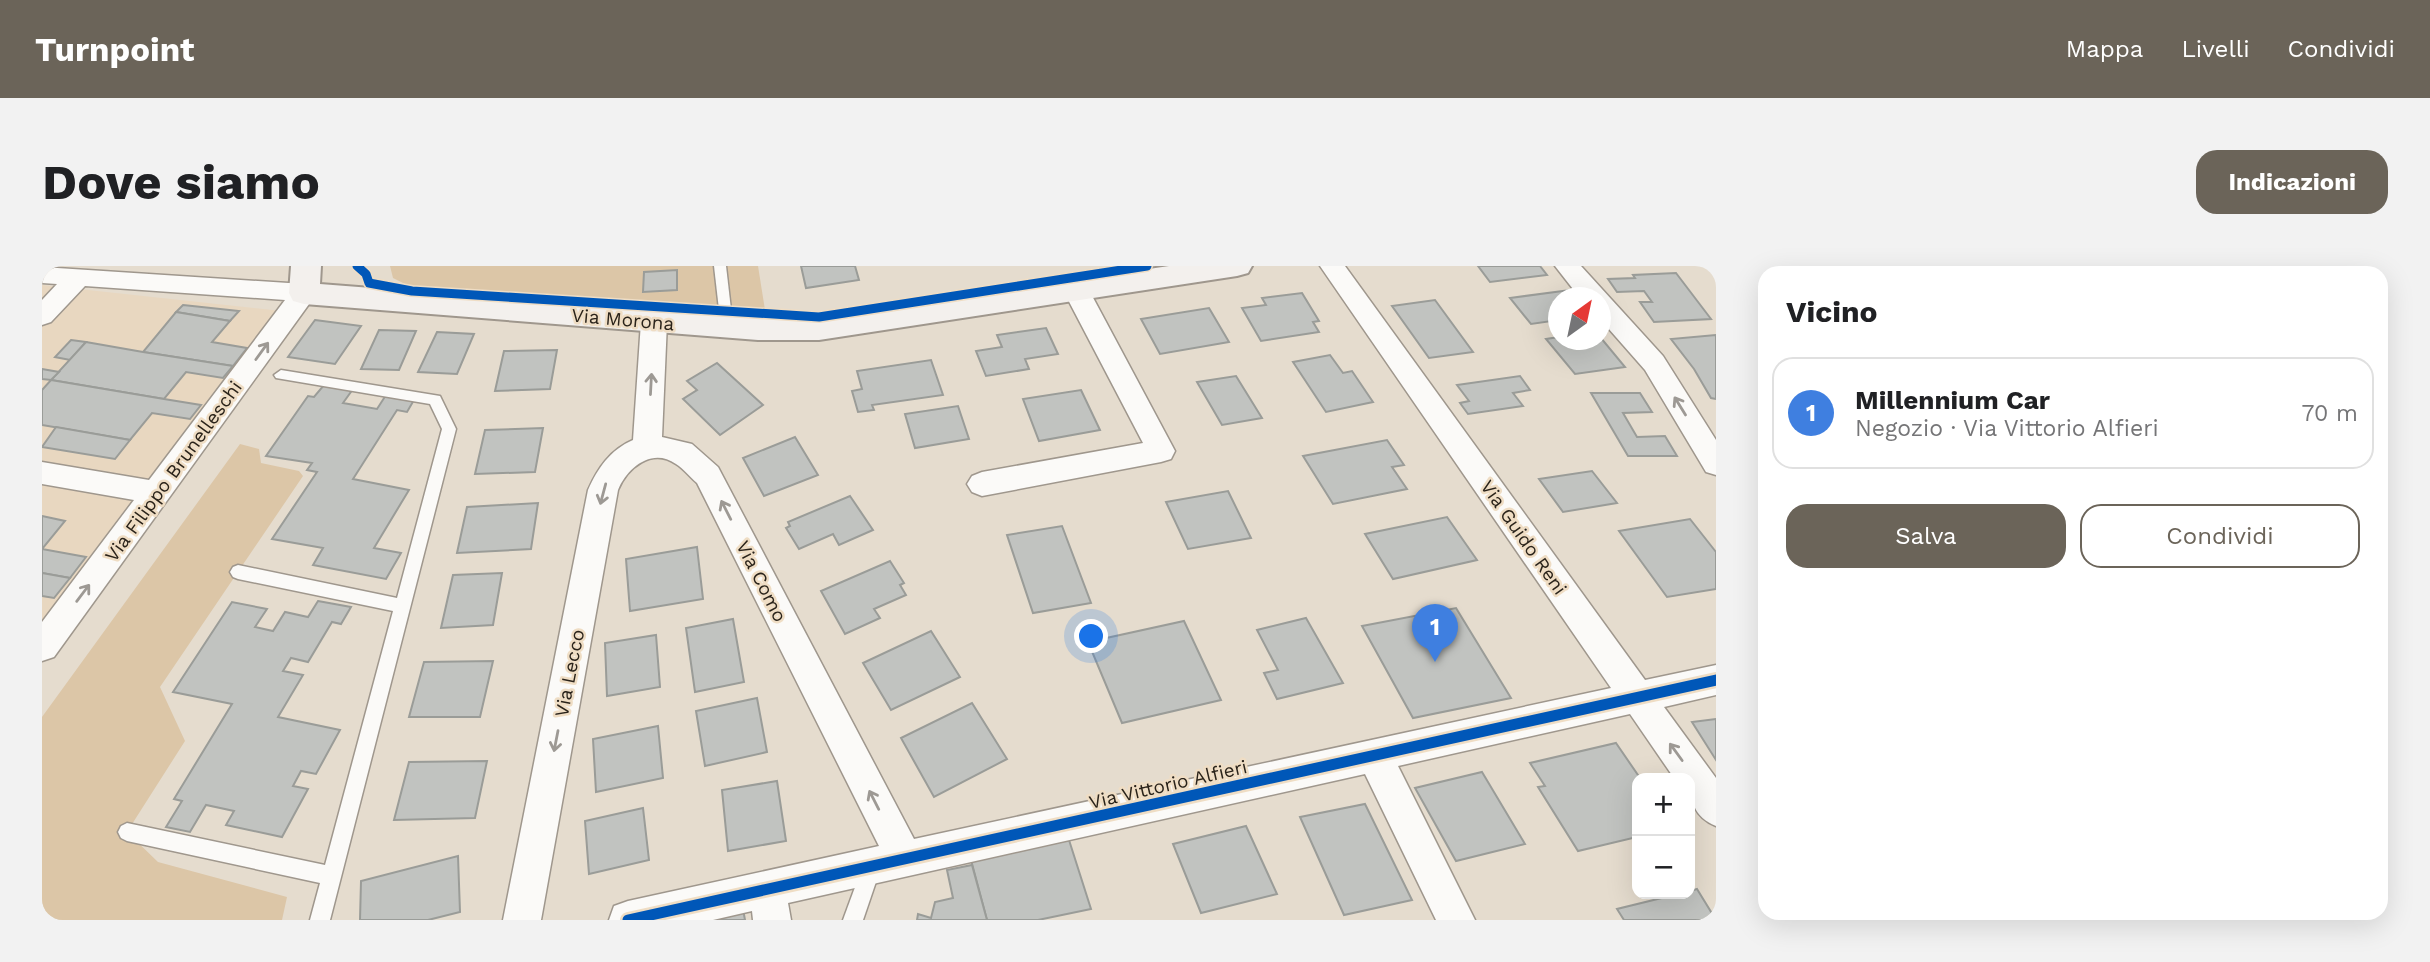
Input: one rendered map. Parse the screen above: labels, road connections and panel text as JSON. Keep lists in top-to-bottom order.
{
  "streets": {
    "main road": ["Via Morona"],
    "street": [
      "Via Filippo Brunelleschi",
      "Via Guido Reni",
      "Via Como",
      "Via Lecco",
      "Via Vittorio Alfieri"
    ]
  },
  "crossings": [
    ["Via Morona", "Via Filippo Brunelleschi"],
    ["Via Guido Reni", "Via Vittorio Alfieri"],
    ["Via Como", "Via Lecco"],
    ["Via Como", "Via Vittorio Alfieri"]
  ],
  "one_way": ["Via Filippo Brunelleschi", "Via Como", "Via Lecco"],
  "north": "top right",
  "page": {
    "header": "Turnpoint",
    "nav": ["Mappa", "Livelli", "Condividi"],
    "buttons": [
      "Indicazioni",
      ["Salva", "Condividi"]
    ],
    "title": "Dove siamo",
    "heading": "Vicino",
    "list": [
      {
        "mark": "1",
        "name": "Millennium Car",
        "note": "Negozio · Via Vittorio Alfieri",
        "value": "70 m"
      }
    ],
    "pins": "1",
    "map_buttons": ["+", "−"]
  }
}
